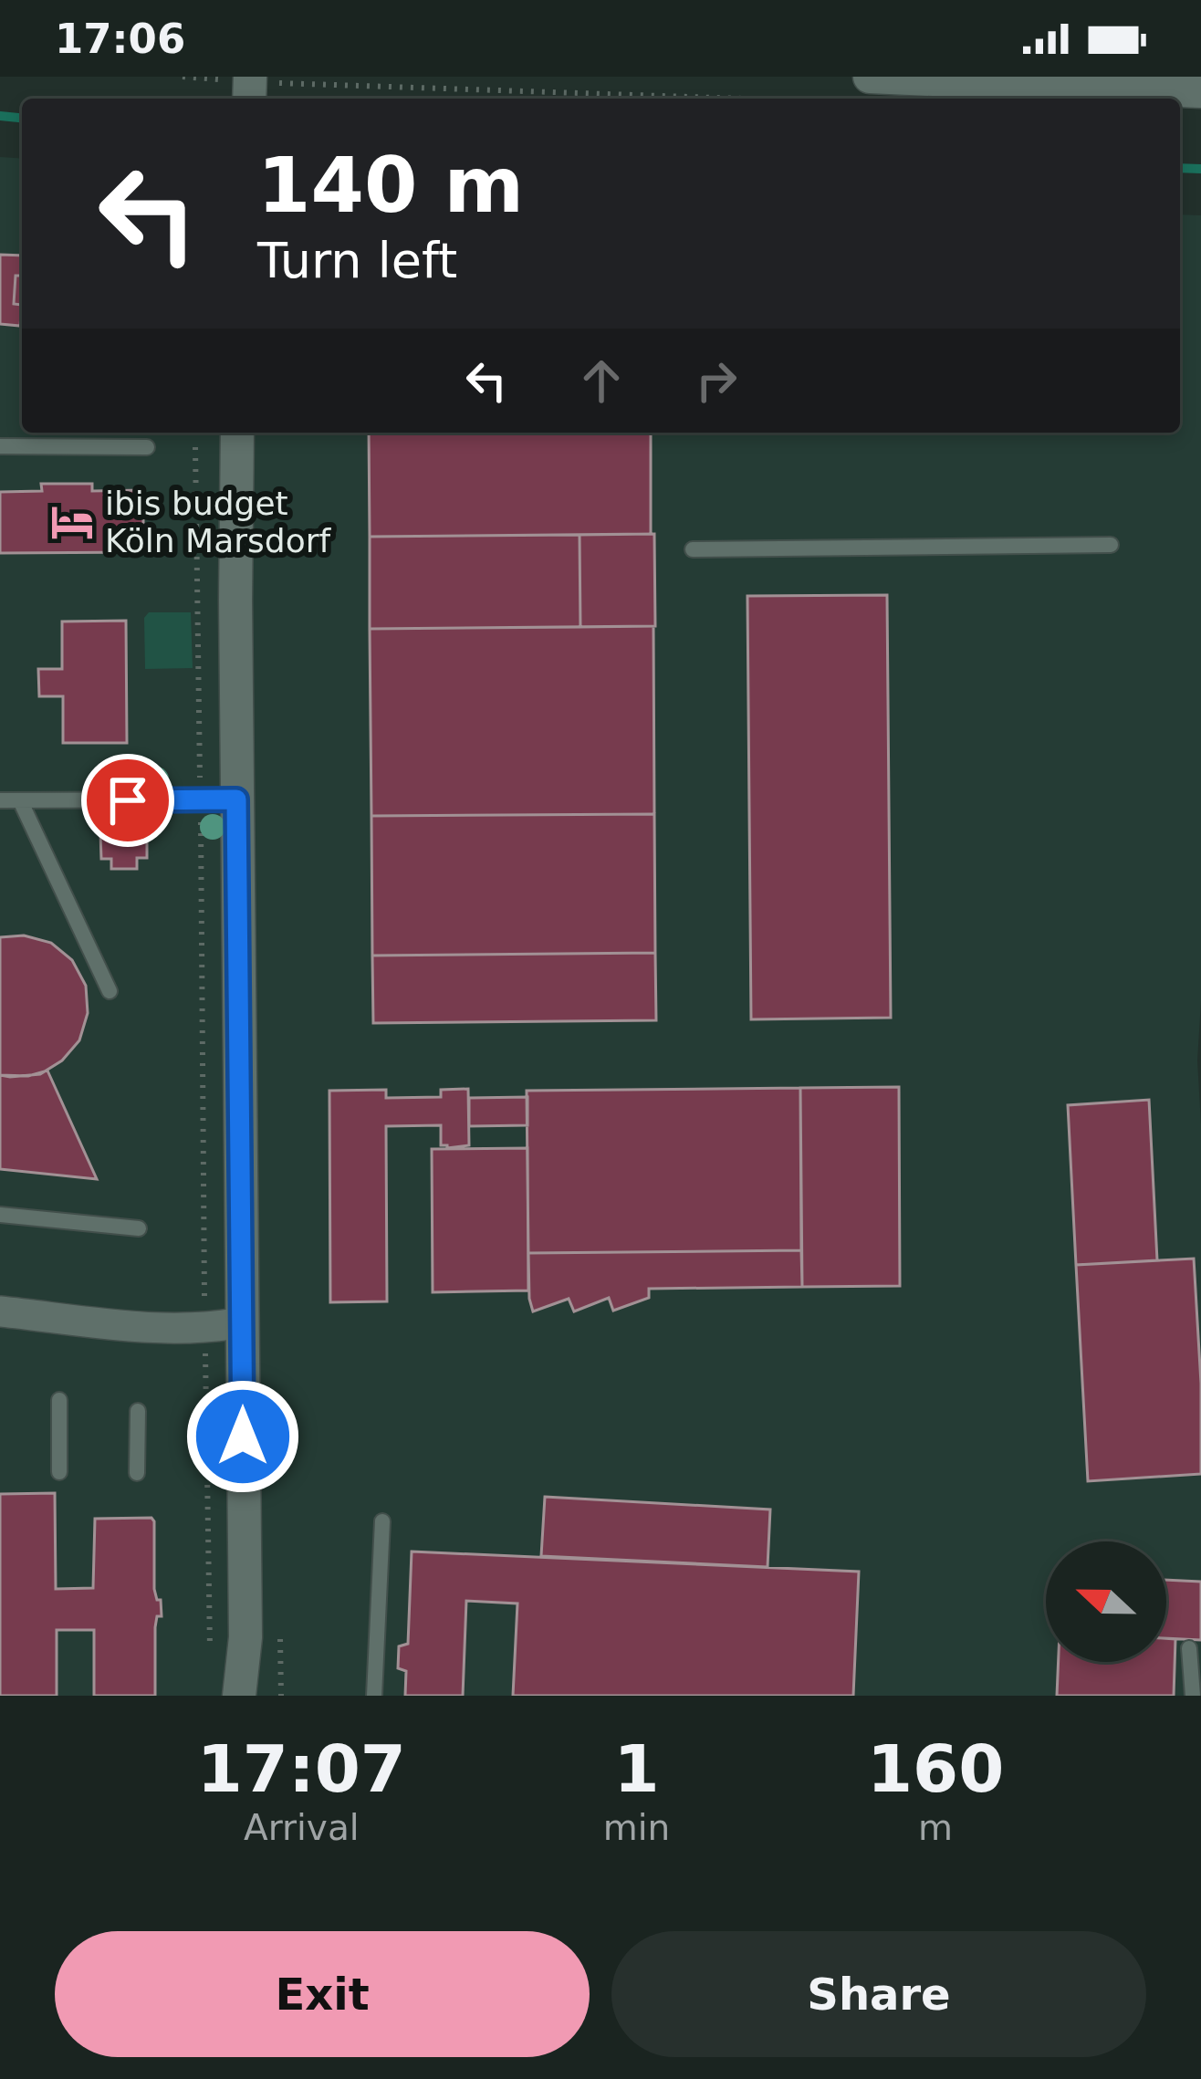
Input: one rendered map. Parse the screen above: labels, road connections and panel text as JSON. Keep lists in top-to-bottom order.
{
  "places": {
    "hotel": ["ibis budget Köln Marsdorf"]
  },
  "north": "left",
  "page": {
    "status": "17:06",
    "turn": ["140 m", "Turn left"],
    "eta": [
      "17:07",
      "Arrival",
      "1",
      "min",
      "160",
      "m"
    ],
    "buttons": ["Exit", "Share"]
  }
}
